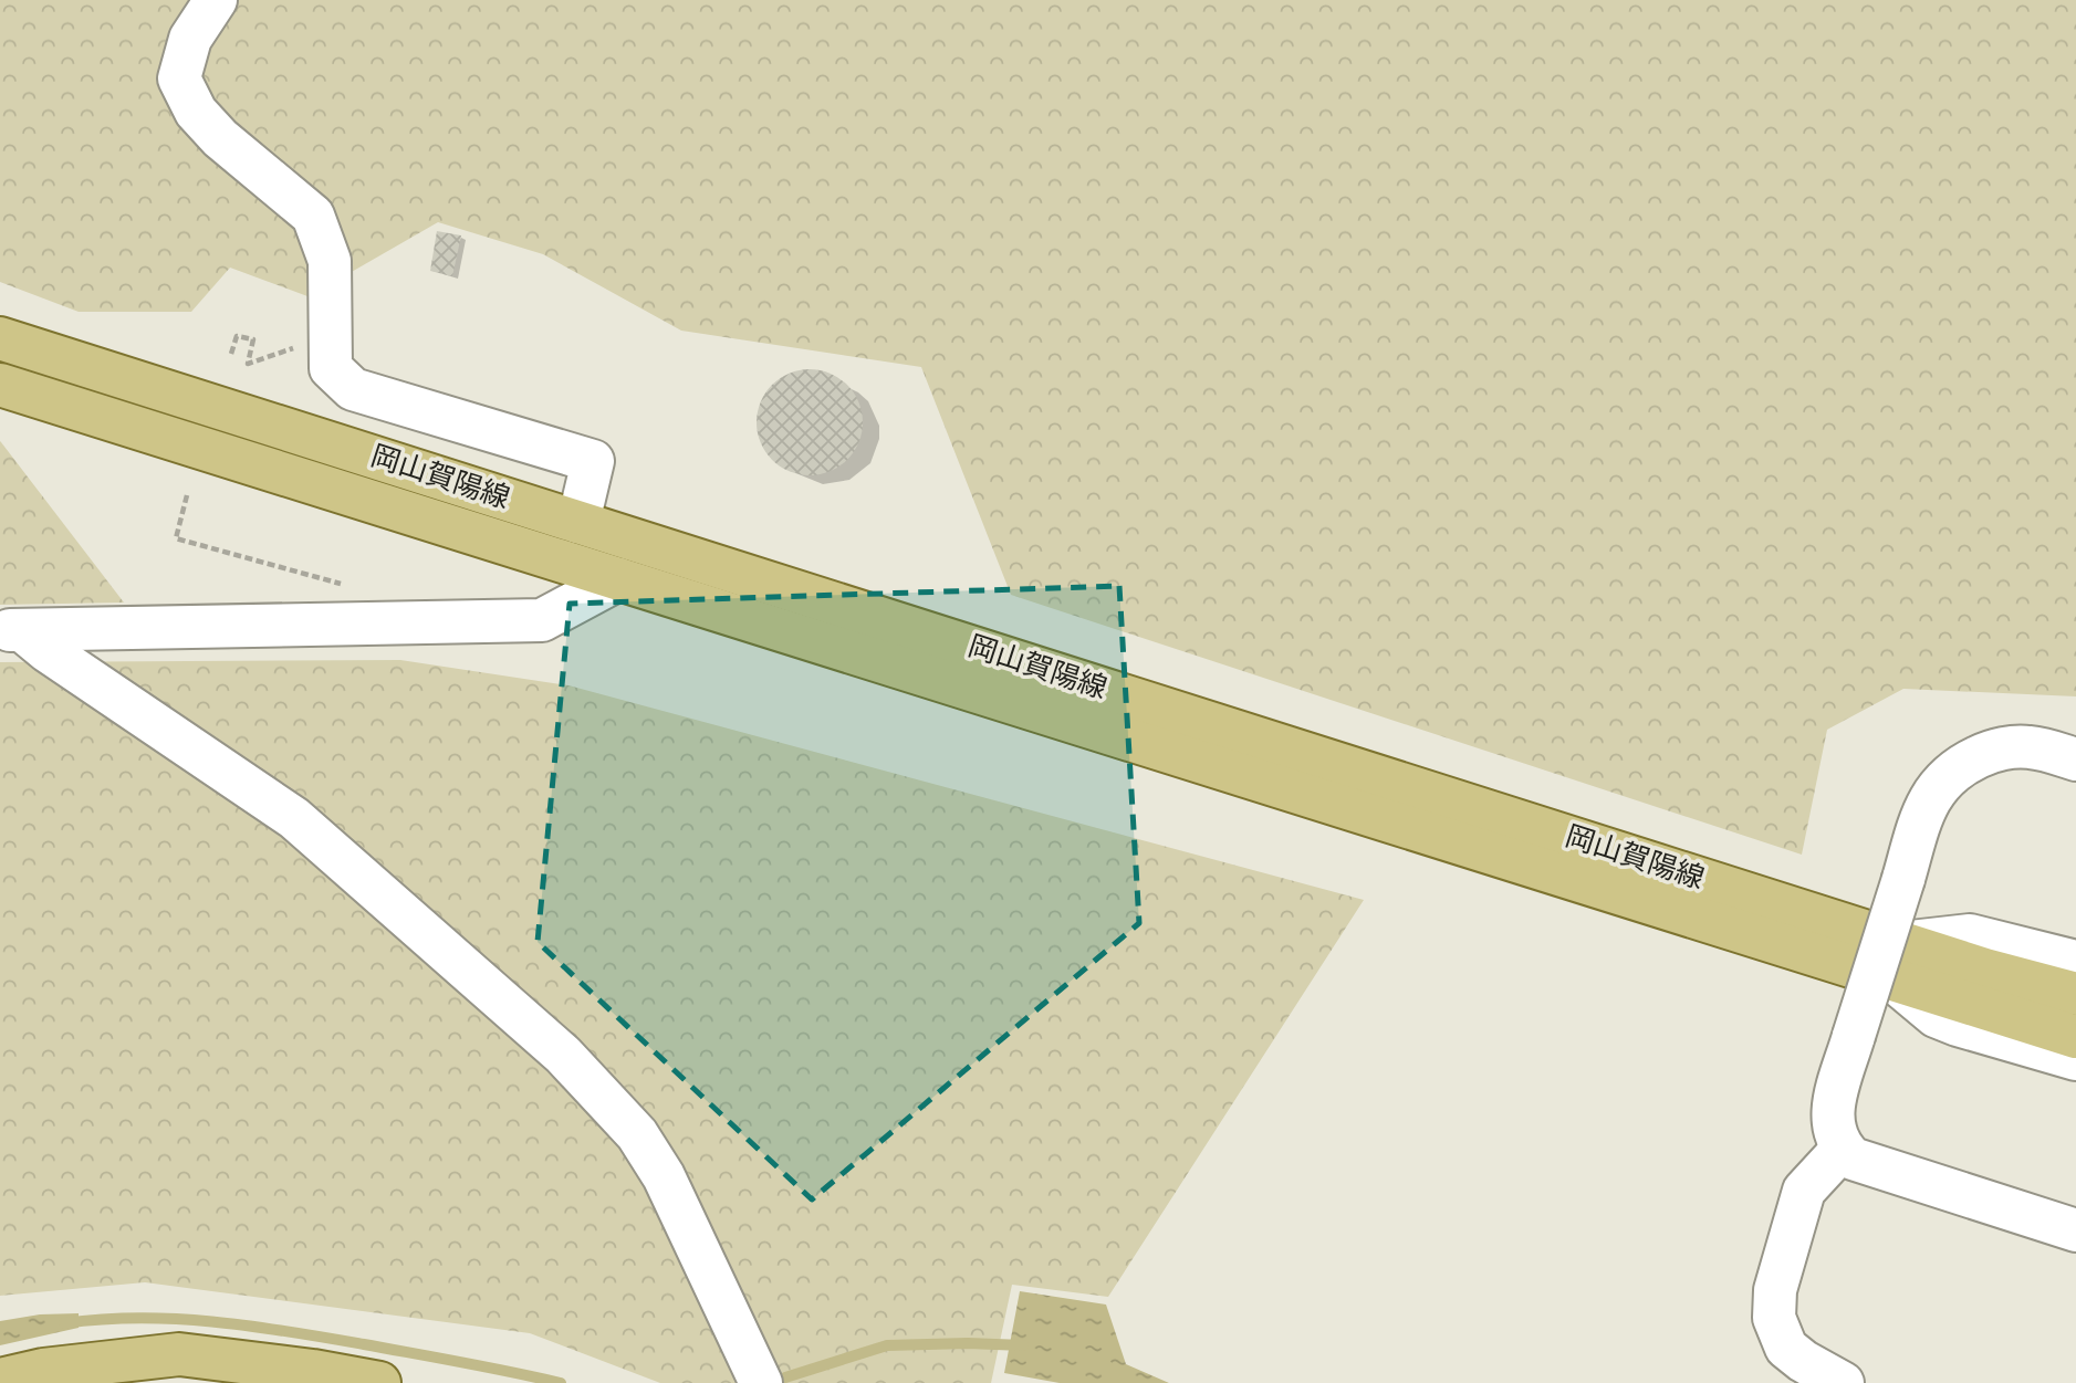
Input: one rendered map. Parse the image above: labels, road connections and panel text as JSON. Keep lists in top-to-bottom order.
{
  "streets": {
    "main road": ["岡山賀陽線"]
  }
}
